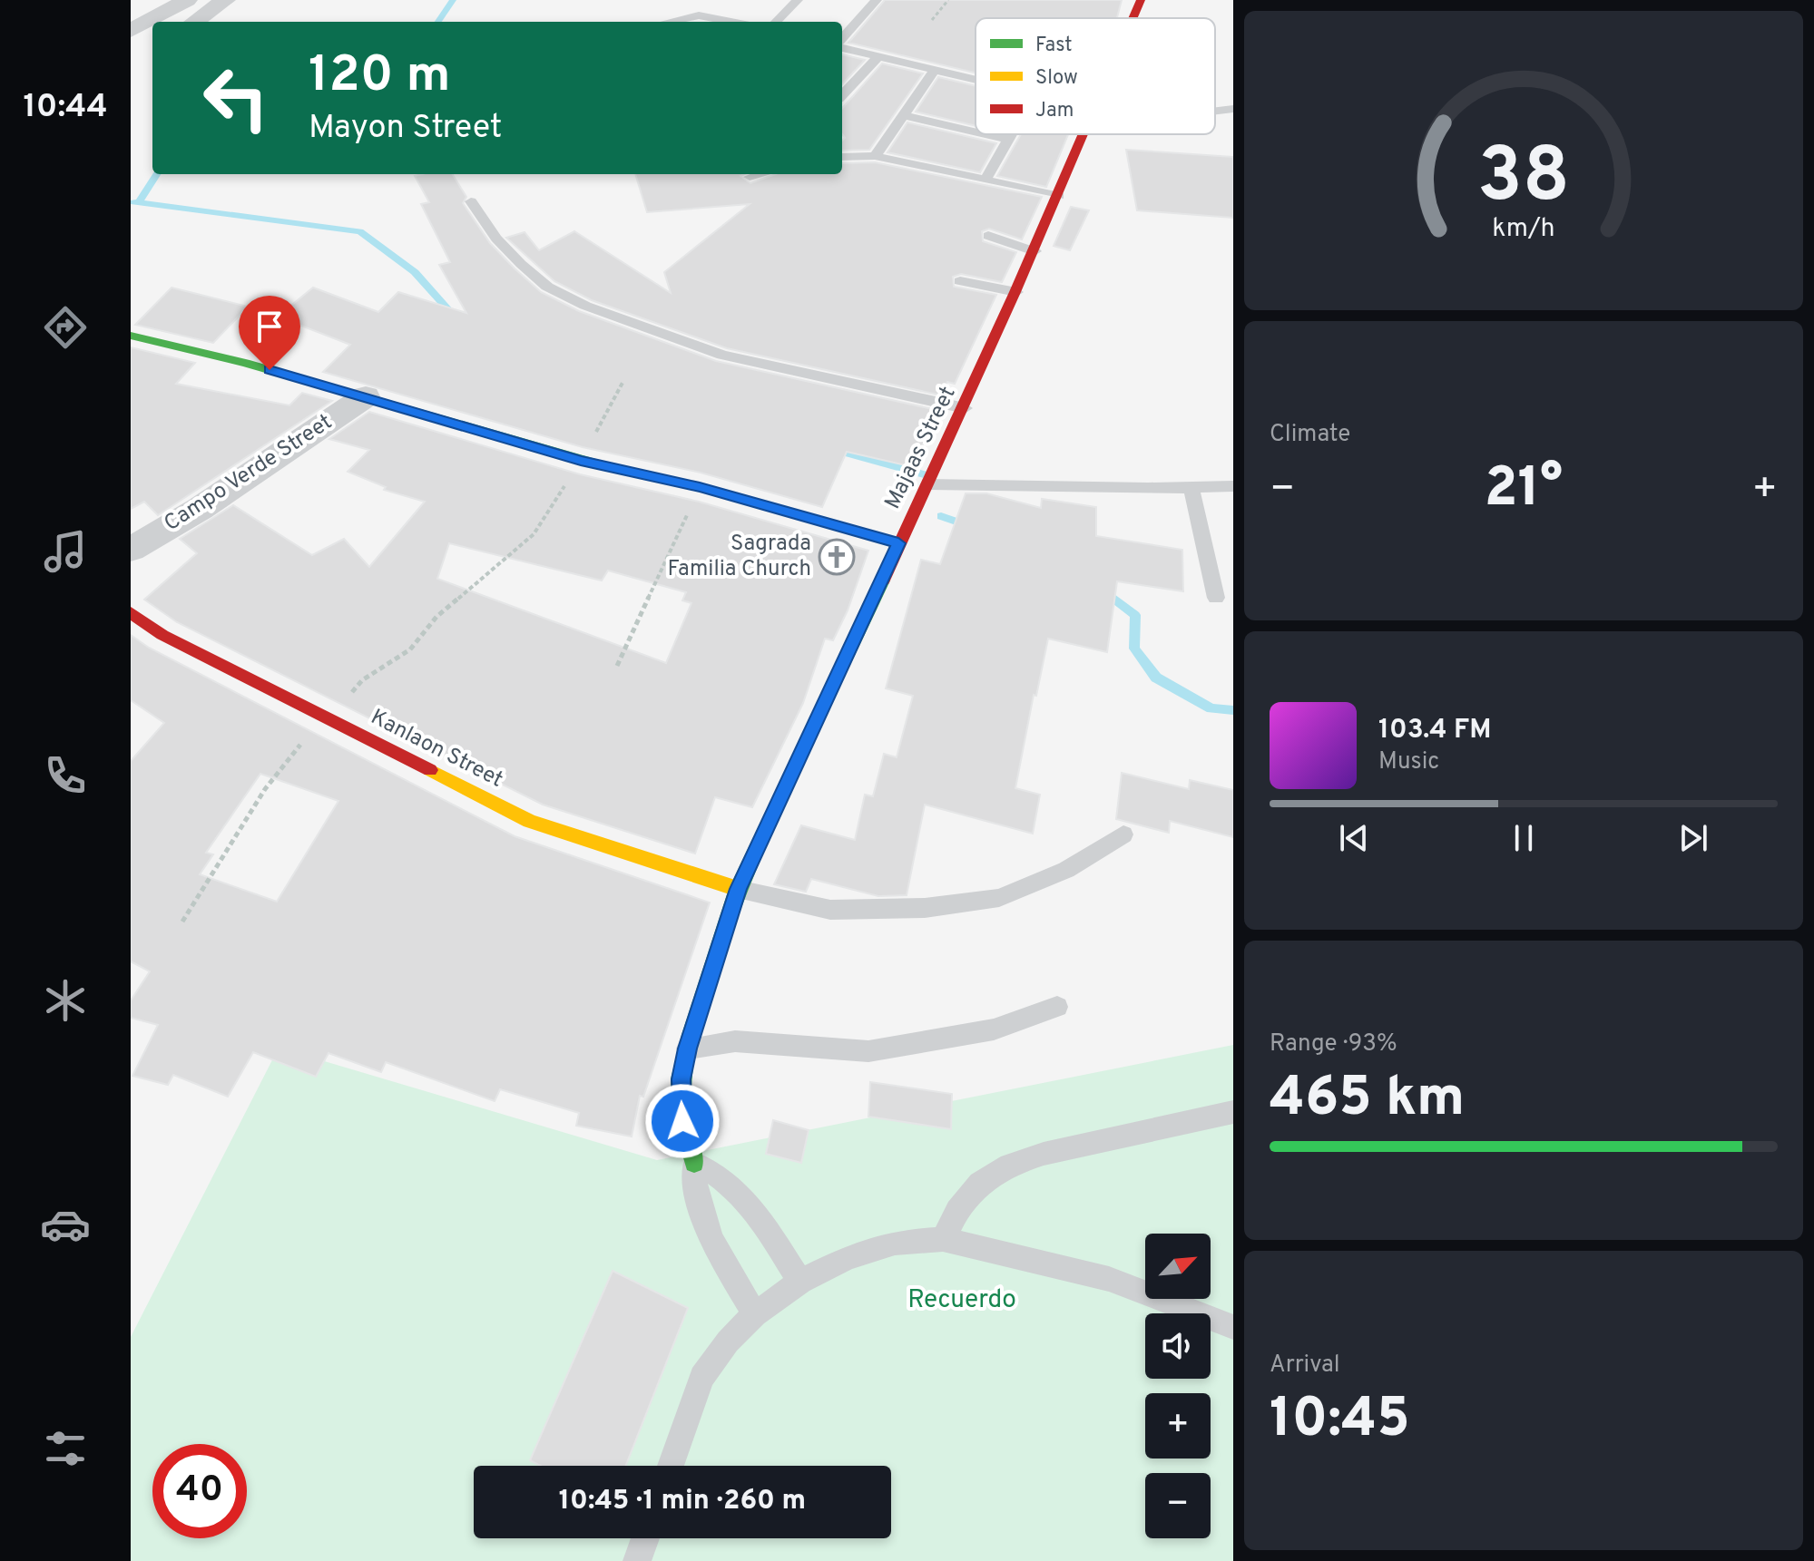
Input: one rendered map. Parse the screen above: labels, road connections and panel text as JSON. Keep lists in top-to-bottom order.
{
  "streets": {
    "street": ["Majaas Street", "Campo Verde Street", "Kanlaon Street"]
  },
  "crossings": [
    ["Majaas Street", "Kanlaon Street"]
  ],
  "parks": ["Recuerdo"],
  "places": {
    "church": ["Sagrada Familia Church"]
  },
  "legend": ["Fast", "Slow", "Jam"],
  "north": "top right",
  "page": {
    "tabs": "10:44",
    "turn": ["120 m", "Mayon Street"],
    "tile": [
      "Climate",
      ["Range · 93%", "465 km"],
      ["Arrival", "10:45"]
    ],
    "heat": ["−", "21°", "+"],
    "song": ["103.4 FM", "Music"],
    "map_buttons": ["+", "−"],
    "limit": "40",
    "trip": "10:45 · 1 min · 260 m",
    "gauge": ["38", "km/h"]
  }
}
